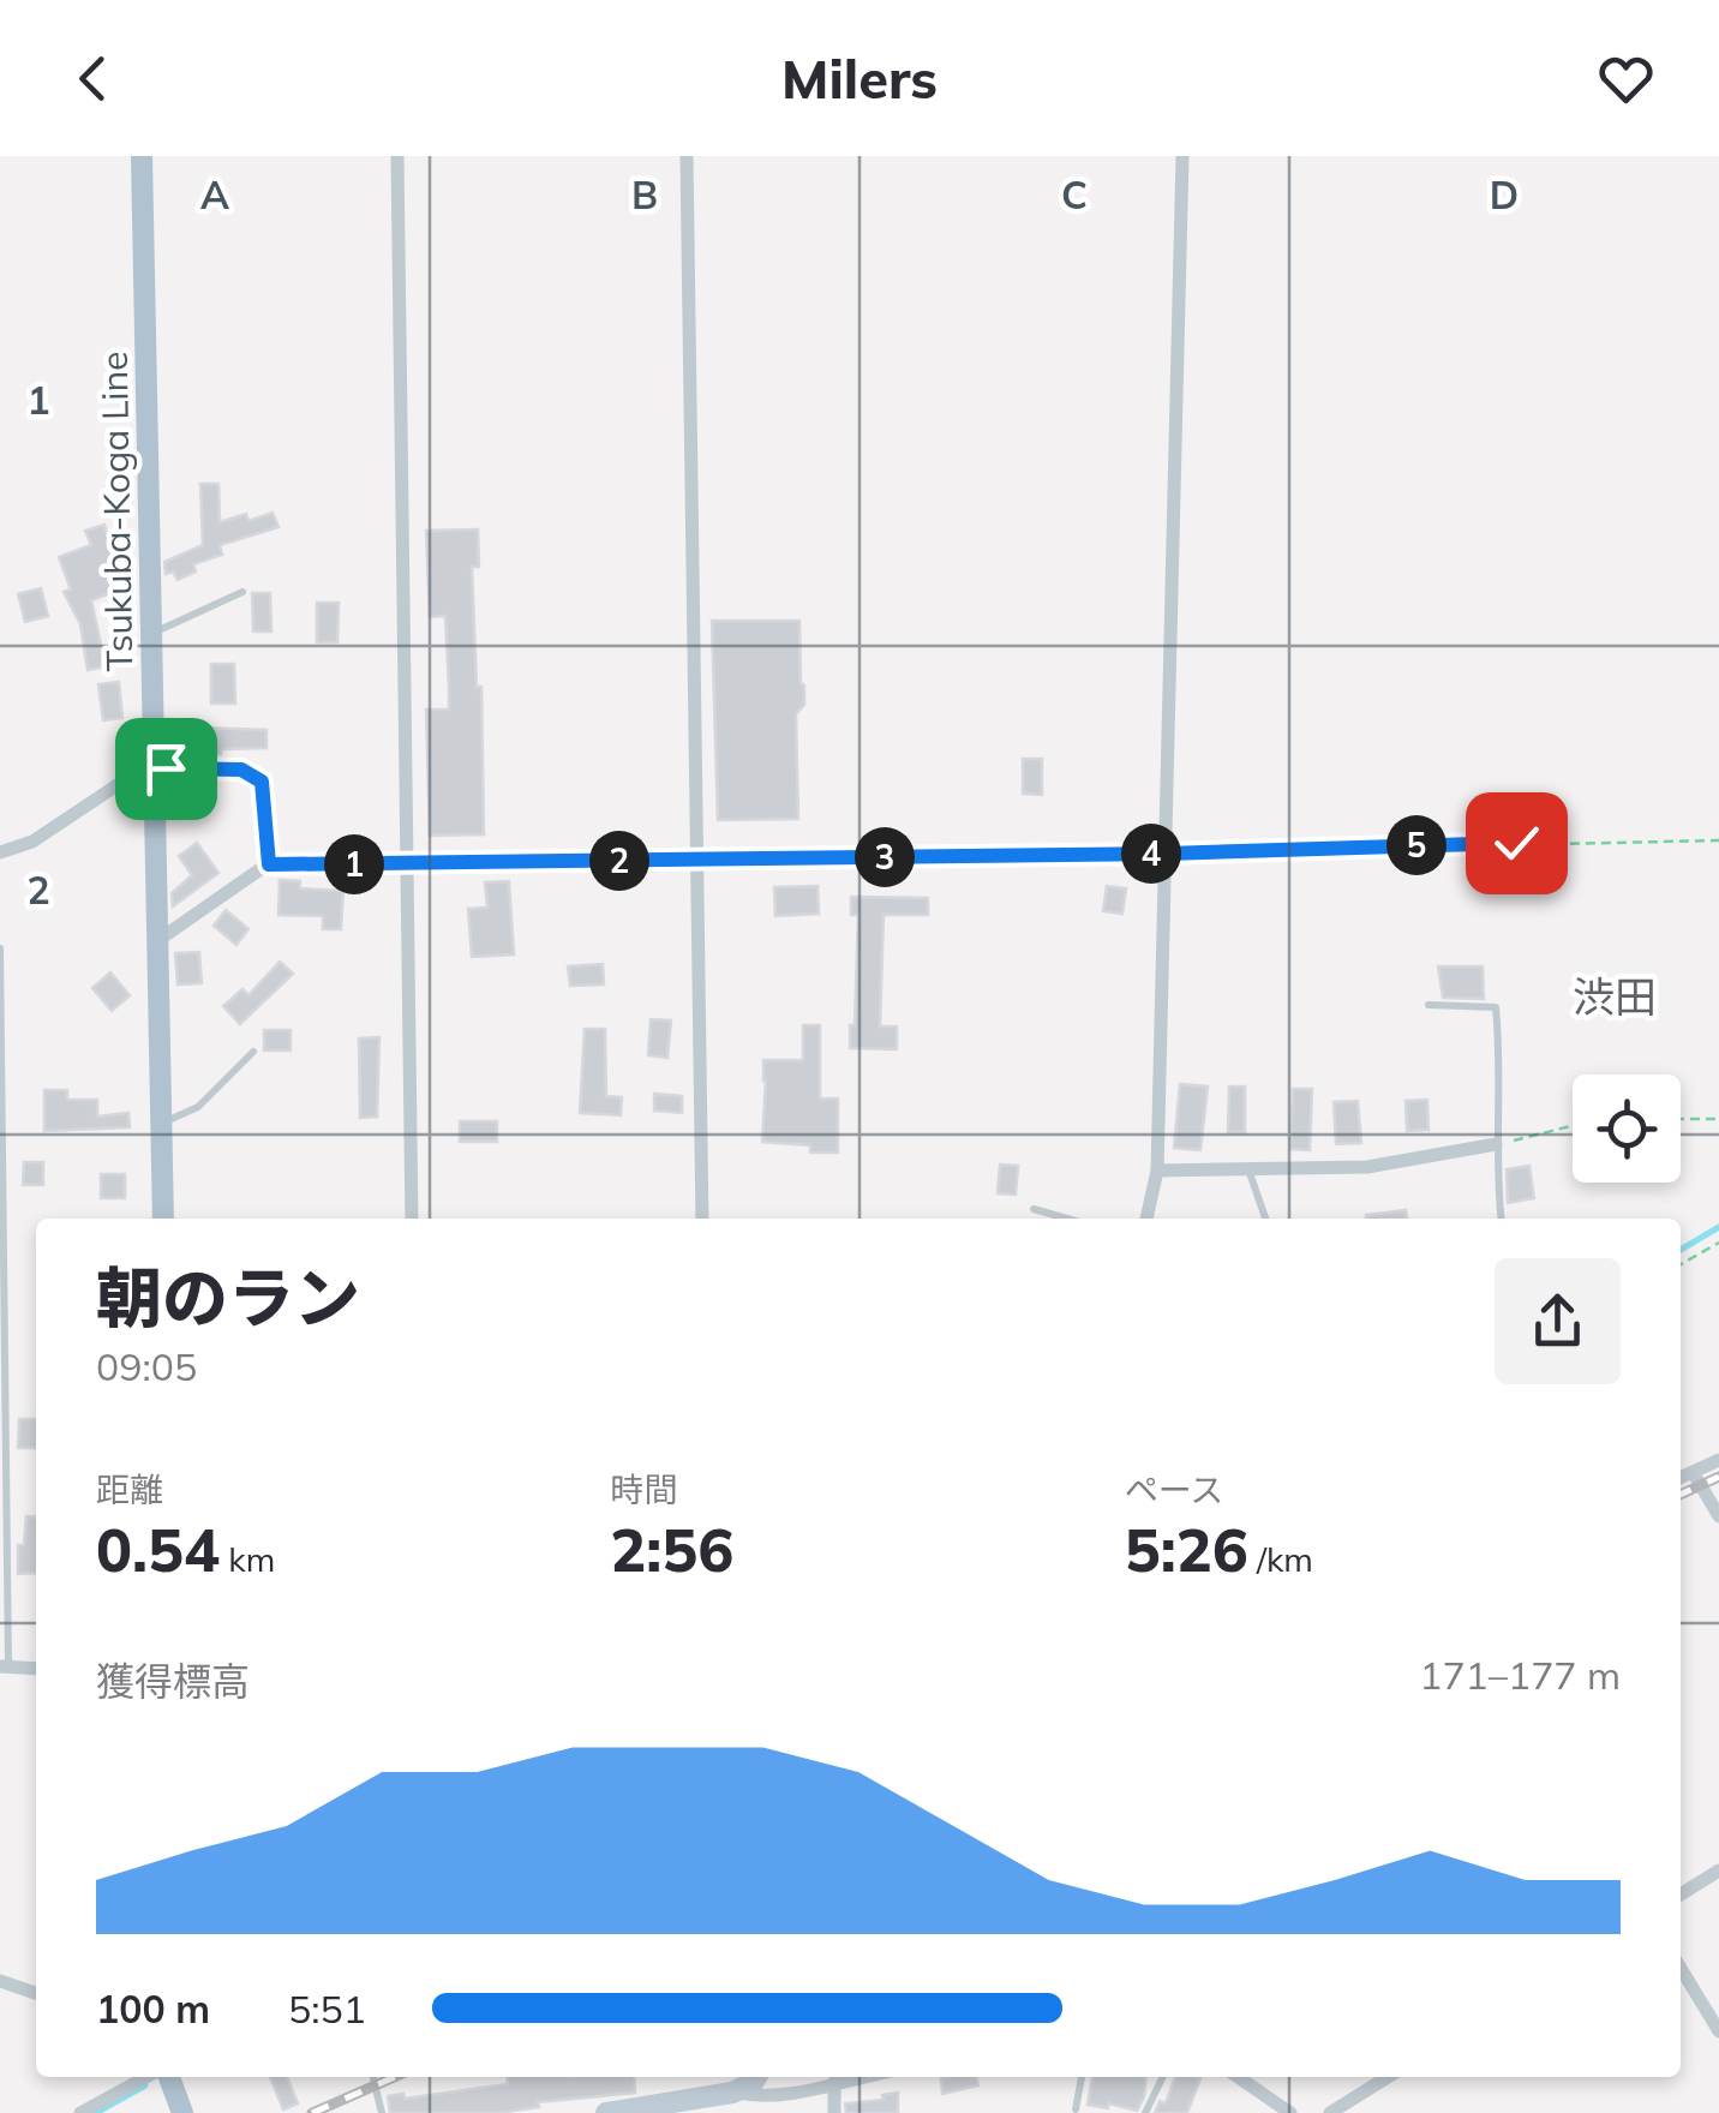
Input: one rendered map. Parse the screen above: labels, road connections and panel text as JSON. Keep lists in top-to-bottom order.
{
  "streets": {
    "main road": ["Tsukuba-Koga Line"]
  },
  "districts": ["渋田"],
  "page": {
    "header": "Milers",
    "pins": [
      "5",
      "4",
      "3",
      "2",
      "1"
    ],
    "heading": ["朝のラン", "09:05"],
    "stats": [
      ["距離", "0.54 km"],
      ["時間", "2:56"],
      ["ペース", "5:26 /km"]
    ],
    "chart": ["獲得標高", "171–177 m"],
    "list": [
      {
        "name": "100 m",
        "note": "5:51"
      }
    ]
  },
  "grid": {
    "columns": [
      "A",
      "B",
      "C",
      "D"
    ],
    "rows": ["1", "2"]
  }
}
